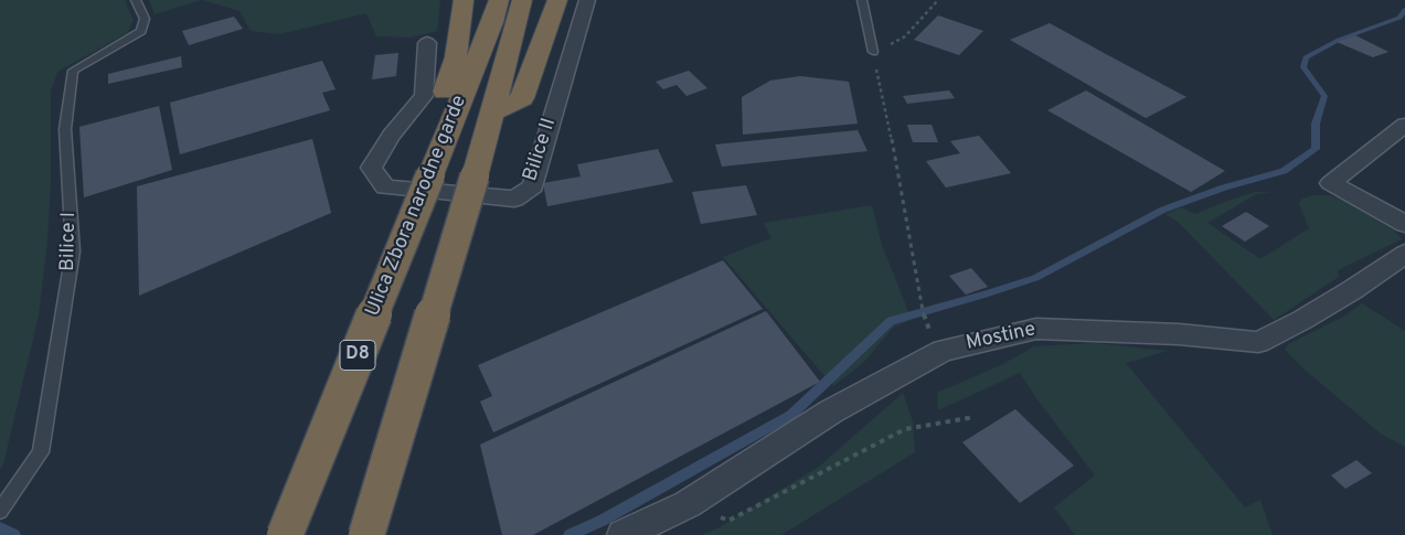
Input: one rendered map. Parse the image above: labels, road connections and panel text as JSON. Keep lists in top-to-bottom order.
{
  "streets": {
    "highway": ["Ulica Zbora narodne garde", "D8"],
    "street": ["Bilice II", "Mostine"],
    "lane": ["Bilice I"]
  }
}
